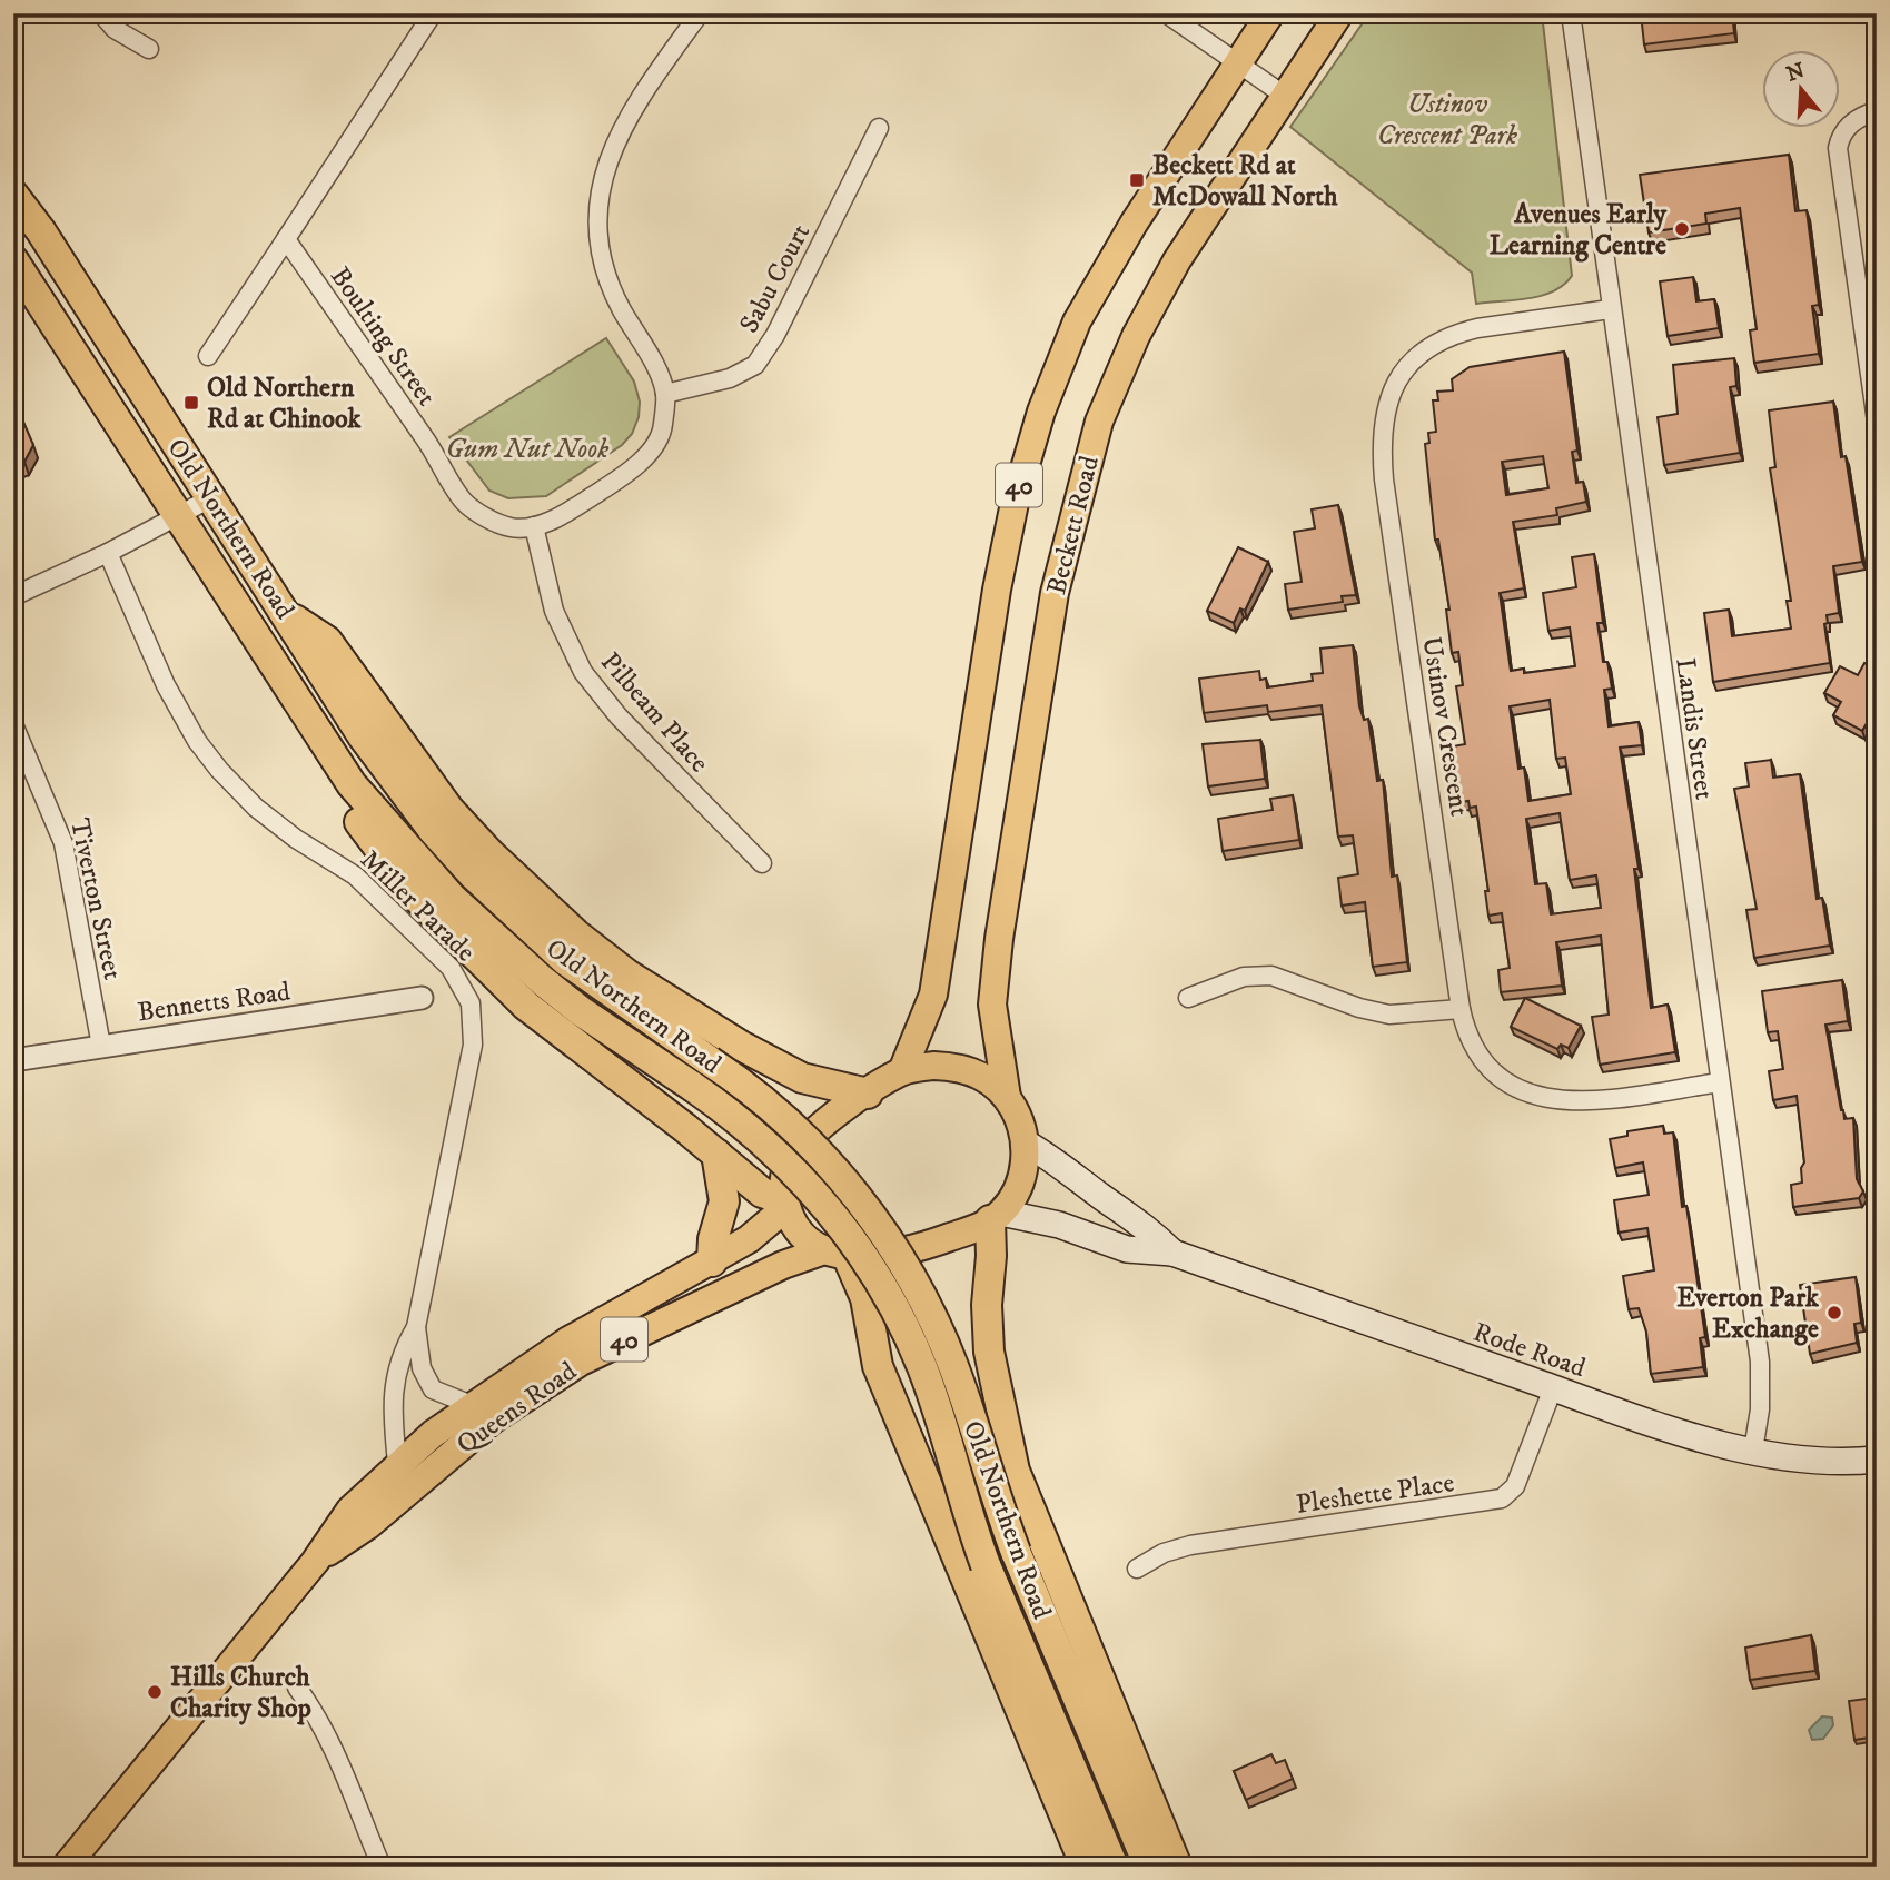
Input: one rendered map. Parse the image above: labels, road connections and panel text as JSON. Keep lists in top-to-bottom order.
{
  "streets": {
    "highway": ["Old Northern Road"],
    "main road": [
      "40",
      "Beckett Road",
      "Rode Road",
      "Queens Road"
    ],
    "street": [
      "Sabu Court",
      "Boulting Street",
      "Pilbeam Place",
      "Ustinov Crescent",
      "Landis Street",
      "Tiverton Street",
      "Miller Parade",
      "Bennetts Road",
      "Pleshette Place"
    ]
  },
  "crossings": [
    ["Sabu Court", "Boulting Street"],
    ["Boulting Street", "Pilbeam Place"],
    ["40", "Beckett Road"],
    ["40", "Rode Road"],
    ["40", "Queens Road"],
    ["Beckett Road", "Rode Road"],
    ["Beckett Road", "Queens Road"],
    ["Ustinov Crescent", "Landis Street"],
    ["Landis Street", "Rode Road"],
    ["Tiverton Street", "Bennetts Road"],
    ["Miller Parade", "Queens Road"],
    ["Rode Road", "Queens Road"],
    ["Rode Road", "Pleshette Place"]
  ],
  "parks": ["Ustinov Crescent Park", "Gum Nut Nook"],
  "places": {
    "transit": ["Beckett Rd at McDowall North", "Old Northern Rd at Chinook"],
    "other": ["Avenues Early Learning Centre", "Everton Park Exchange", "Hills Church Charity Shop"]
  },
  "north": "top"
}
